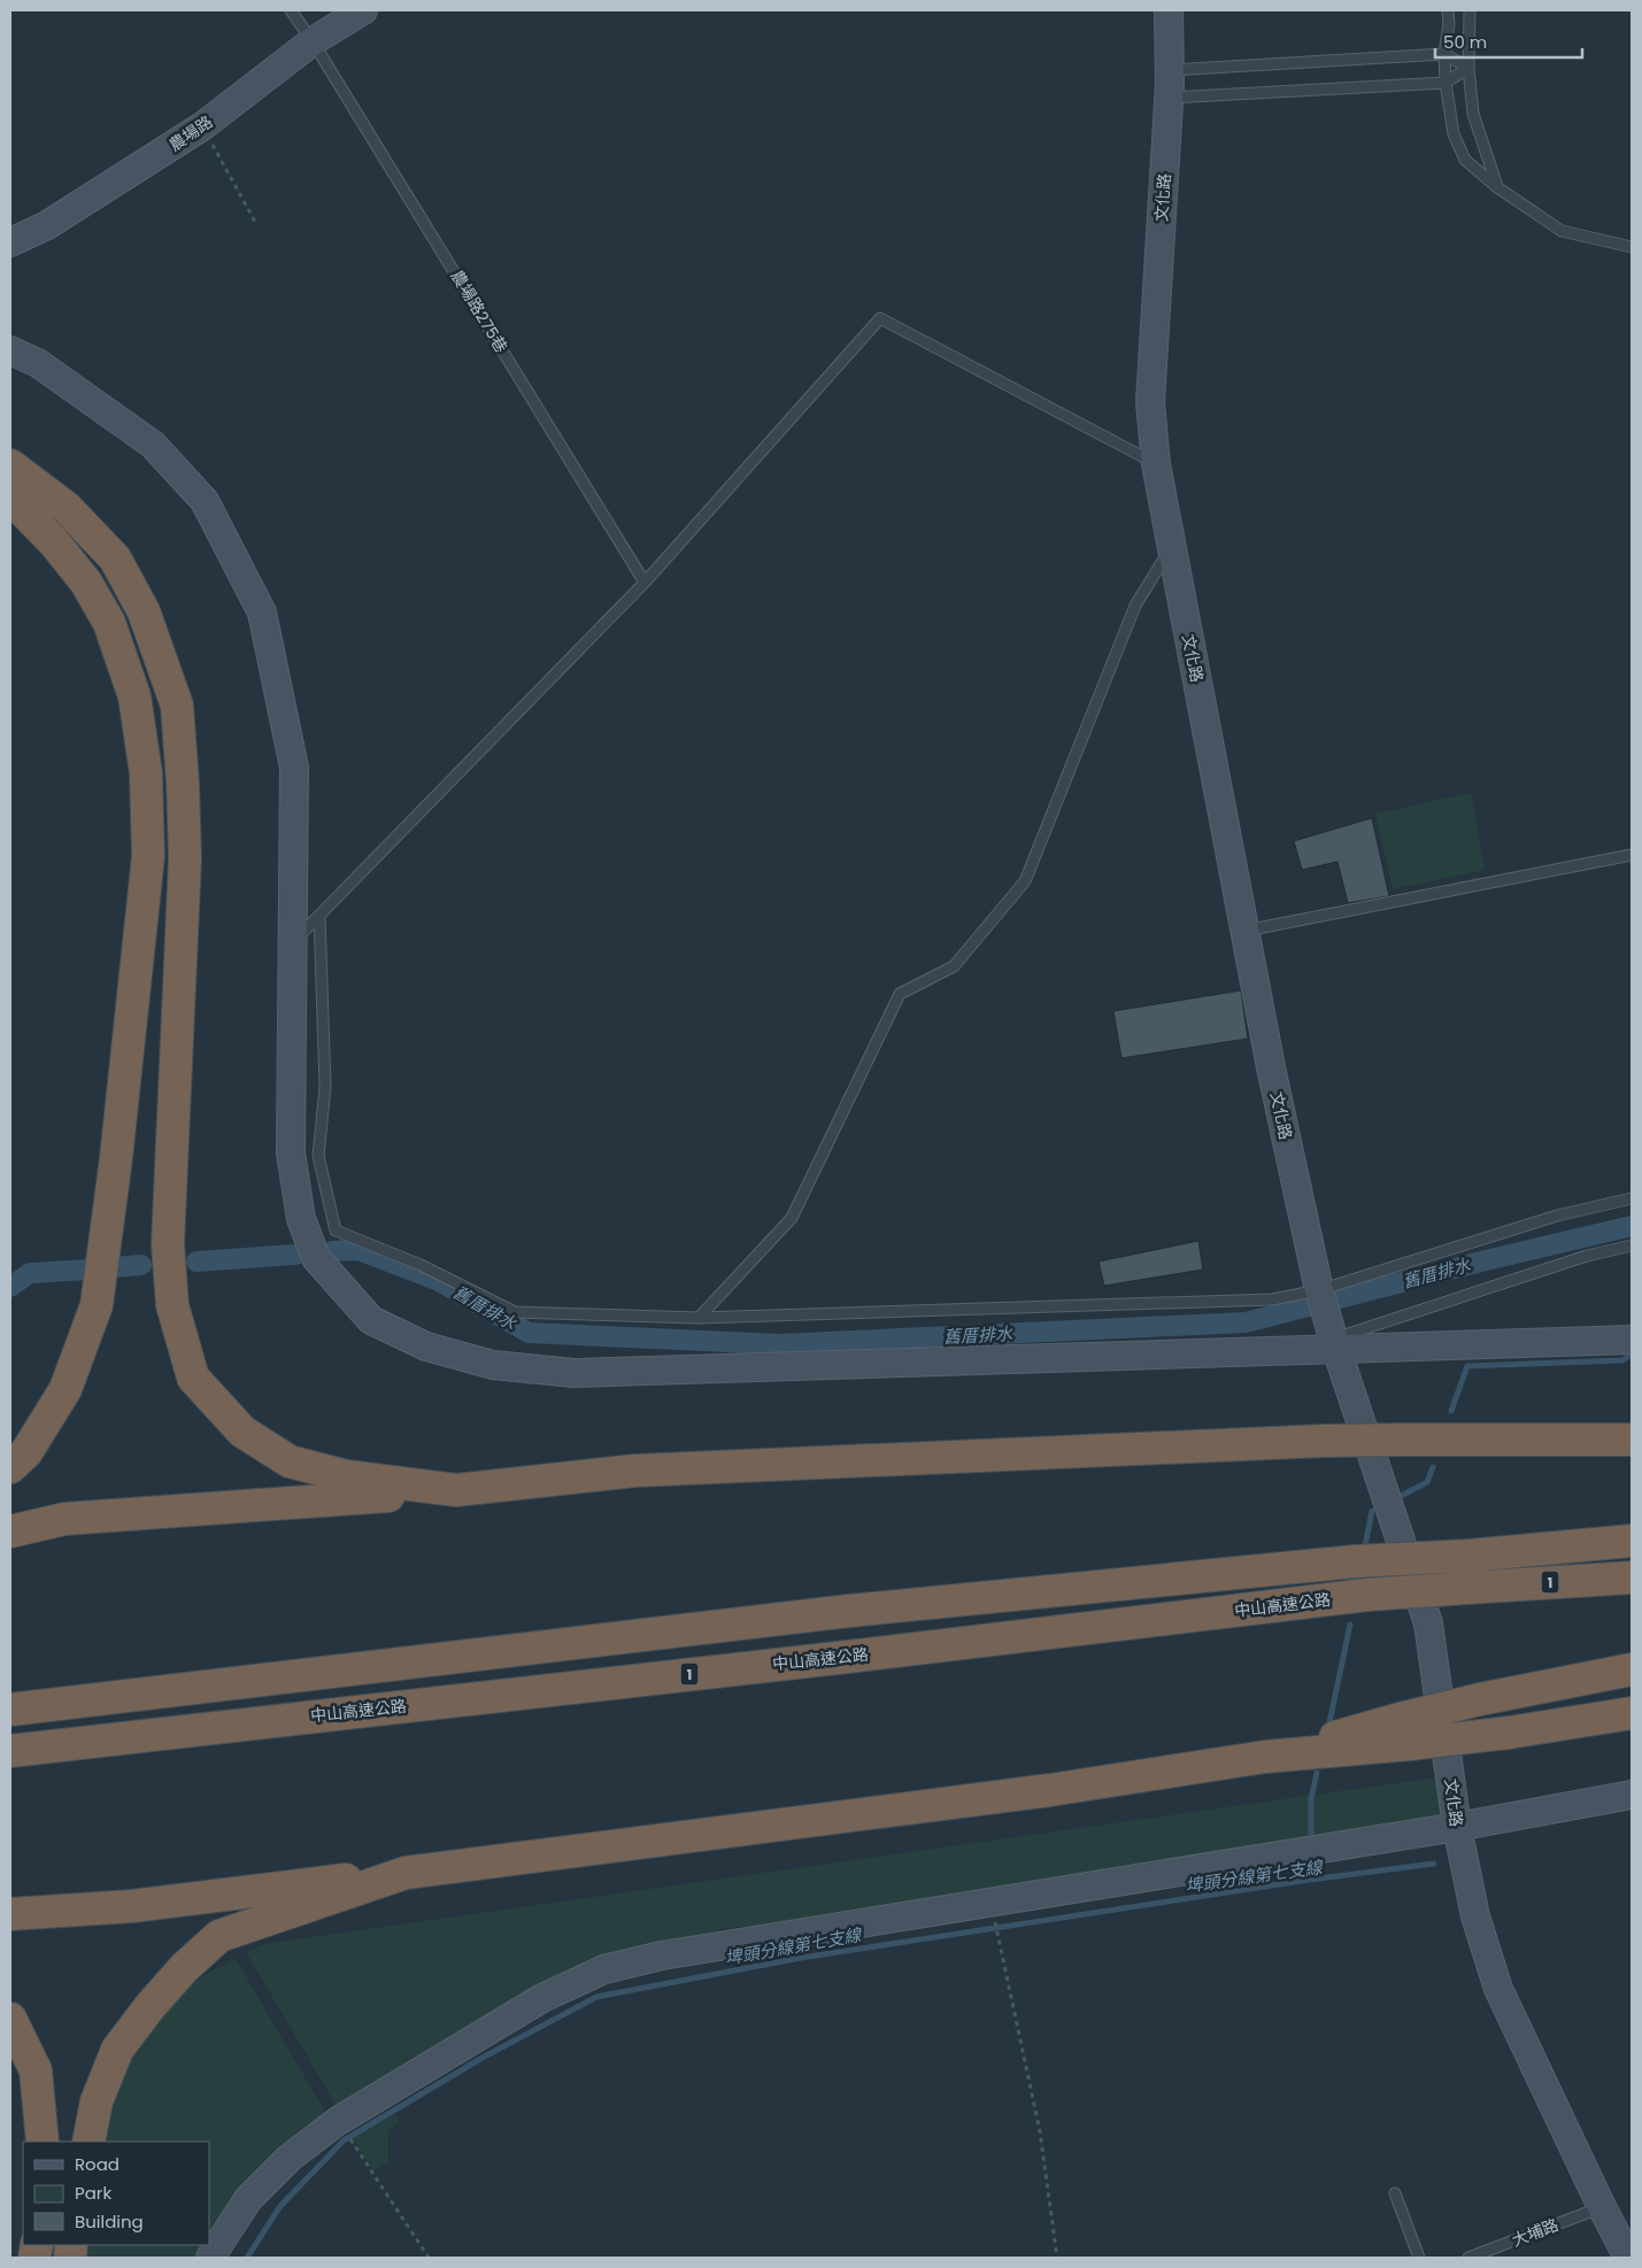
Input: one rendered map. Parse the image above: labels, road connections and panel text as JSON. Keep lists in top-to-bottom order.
{
  "streets": {
    "highway": ["1", "中山高速公路"],
    "street": ["農場路", "文化路"],
    "lane": ["農場路275巷", "大埔路"]
  },
  "crossings": [
    ["農場路", "農場路275巷"],
    ["文化路", "大埔路"]
  ],
  "water": ["舊厝排水", "埤頭分線第七支線"],
  "legend": ["Road", "Park", "Building"],
  "scale_bar": "50 m"
}
